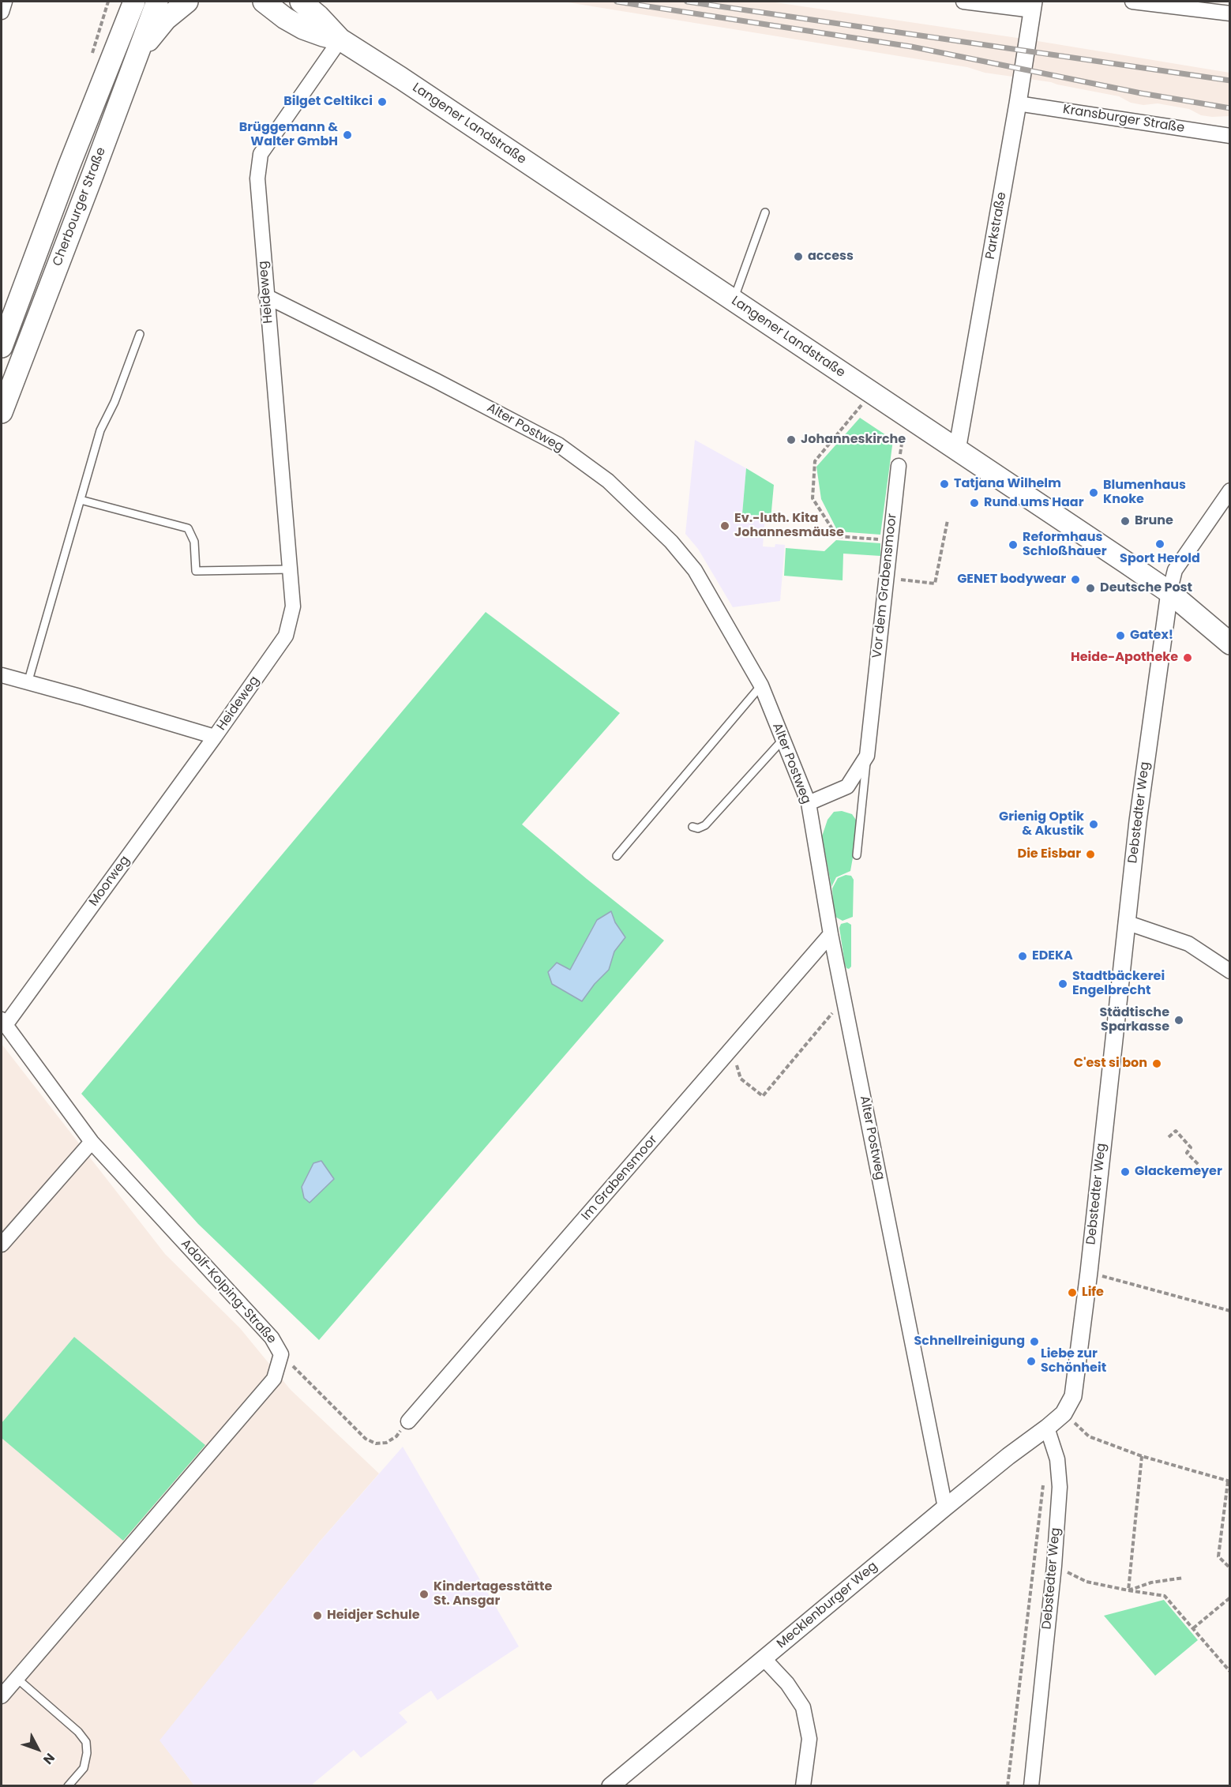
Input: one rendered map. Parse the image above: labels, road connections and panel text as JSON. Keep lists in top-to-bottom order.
{
  "streets": {
    "main road": ["Langener Landstraße", "Cherbourger Straße"],
    "street": [
      "Kransburger Straße",
      "Parkstraße",
      "Heideweg",
      "Alter Postweg",
      "Vor dem Grabensmoor",
      "Debstedter Weg",
      "Moorweg",
      "Im Grabensmoor",
      "Adolf-Kolping-Straße",
      "Mecklenburger Weg"
    ]
  },
  "crossings": [
    ["Kransburger Straße", "Parkstraße"],
    ["Langener Landstraße", "Parkstraße"],
    ["Langener Landstraße", "Heideweg"],
    ["Langener Landstraße", "Debstedter Weg"],
    ["Heideweg", "Alter Postweg"],
    ["Heideweg", "Moorweg"],
    ["Alter Postweg", "Vor dem Grabensmoor"],
    ["Alter Postweg", "Im Grabensmoor"],
    ["Alter Postweg", "Mecklenburger Weg"],
    ["Debstedter Weg", "Mecklenburger Weg"],
    ["Moorweg", "Adolf-Kolping-Straße"]
  ],
  "places": [
    "Bilget Celtikci",
    "Brüggemann & Walter GmbH",
    "access",
    "Johanneskirche",
    "Tatjana Wilhelm",
    "Blumenhaus Knoke",
    "Rund ums Haar",
    "Brune",
    "Ev.-luth. Kita Johannesmäuse",
    "Sport Herold",
    "Reformhaus Schloßhauer",
    "GENET bodywear",
    "Deutsche Post",
    "Gatex!",
    "Heide-Apotheke",
    "Grienig Optik & Akustik",
    "Die Eisbar",
    "EDEKA",
    "Stadtbäckerei Engelbrecht",
    "Städtische Sparkasse",
    "C'est si bon",
    "Glackemeyer",
    "Life",
    "Schnellreinigung",
    "Liebe zur Schönheit",
    "Kindertagesstätte St. Ansgar",
    "Heidjer Schule"
  ],
  "north": "bottom right"
}
